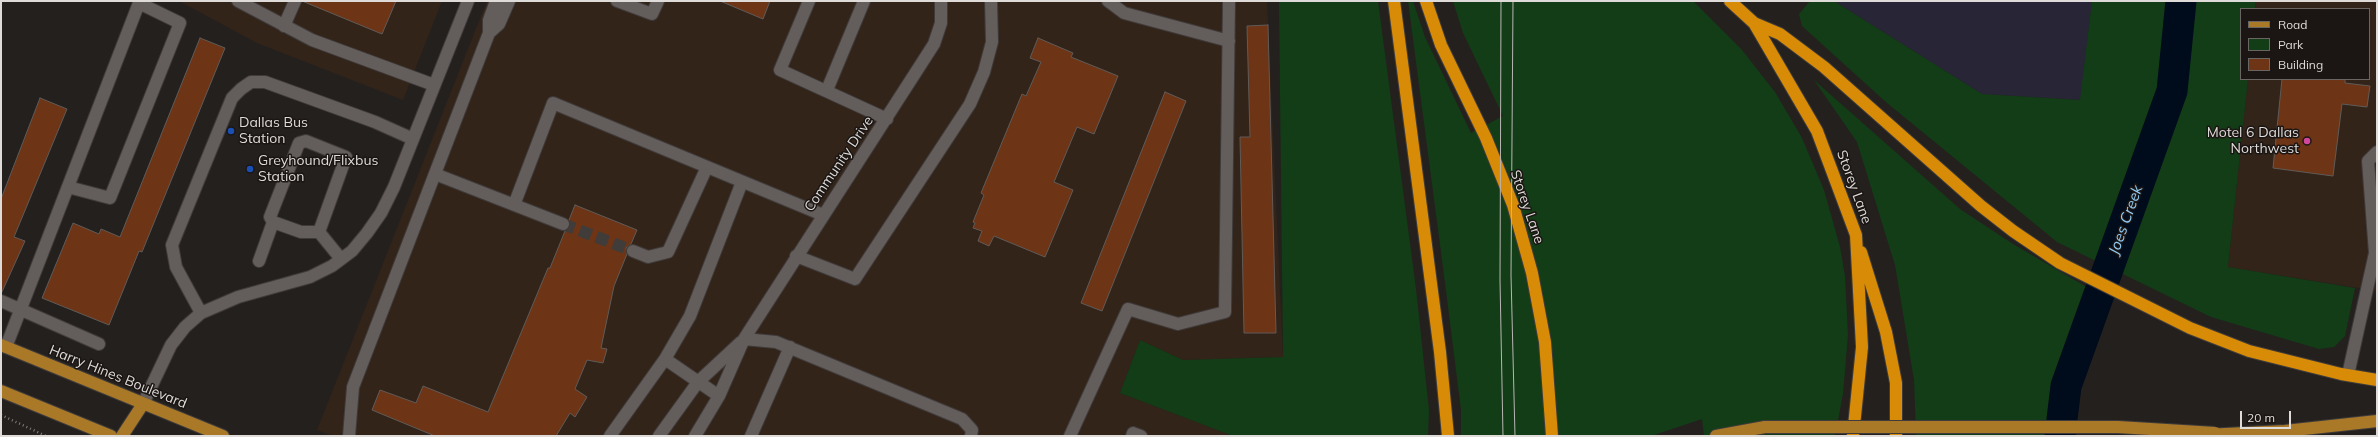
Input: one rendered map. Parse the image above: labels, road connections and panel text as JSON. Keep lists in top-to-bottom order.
{
  "streets": {
    "highway": ["Storey Lane"],
    "main road": ["Harry Hines Boulevard"],
    "street": ["Community Drive"]
  },
  "water": ["Joes Creek"],
  "places": ["Dallas Bus Station", "Motel 6 Dallas Northwest", "Greyhound/Flixbus Station"],
  "legend": ["Road", "Park", "Building"],
  "scale_bar": "20 m"
}
